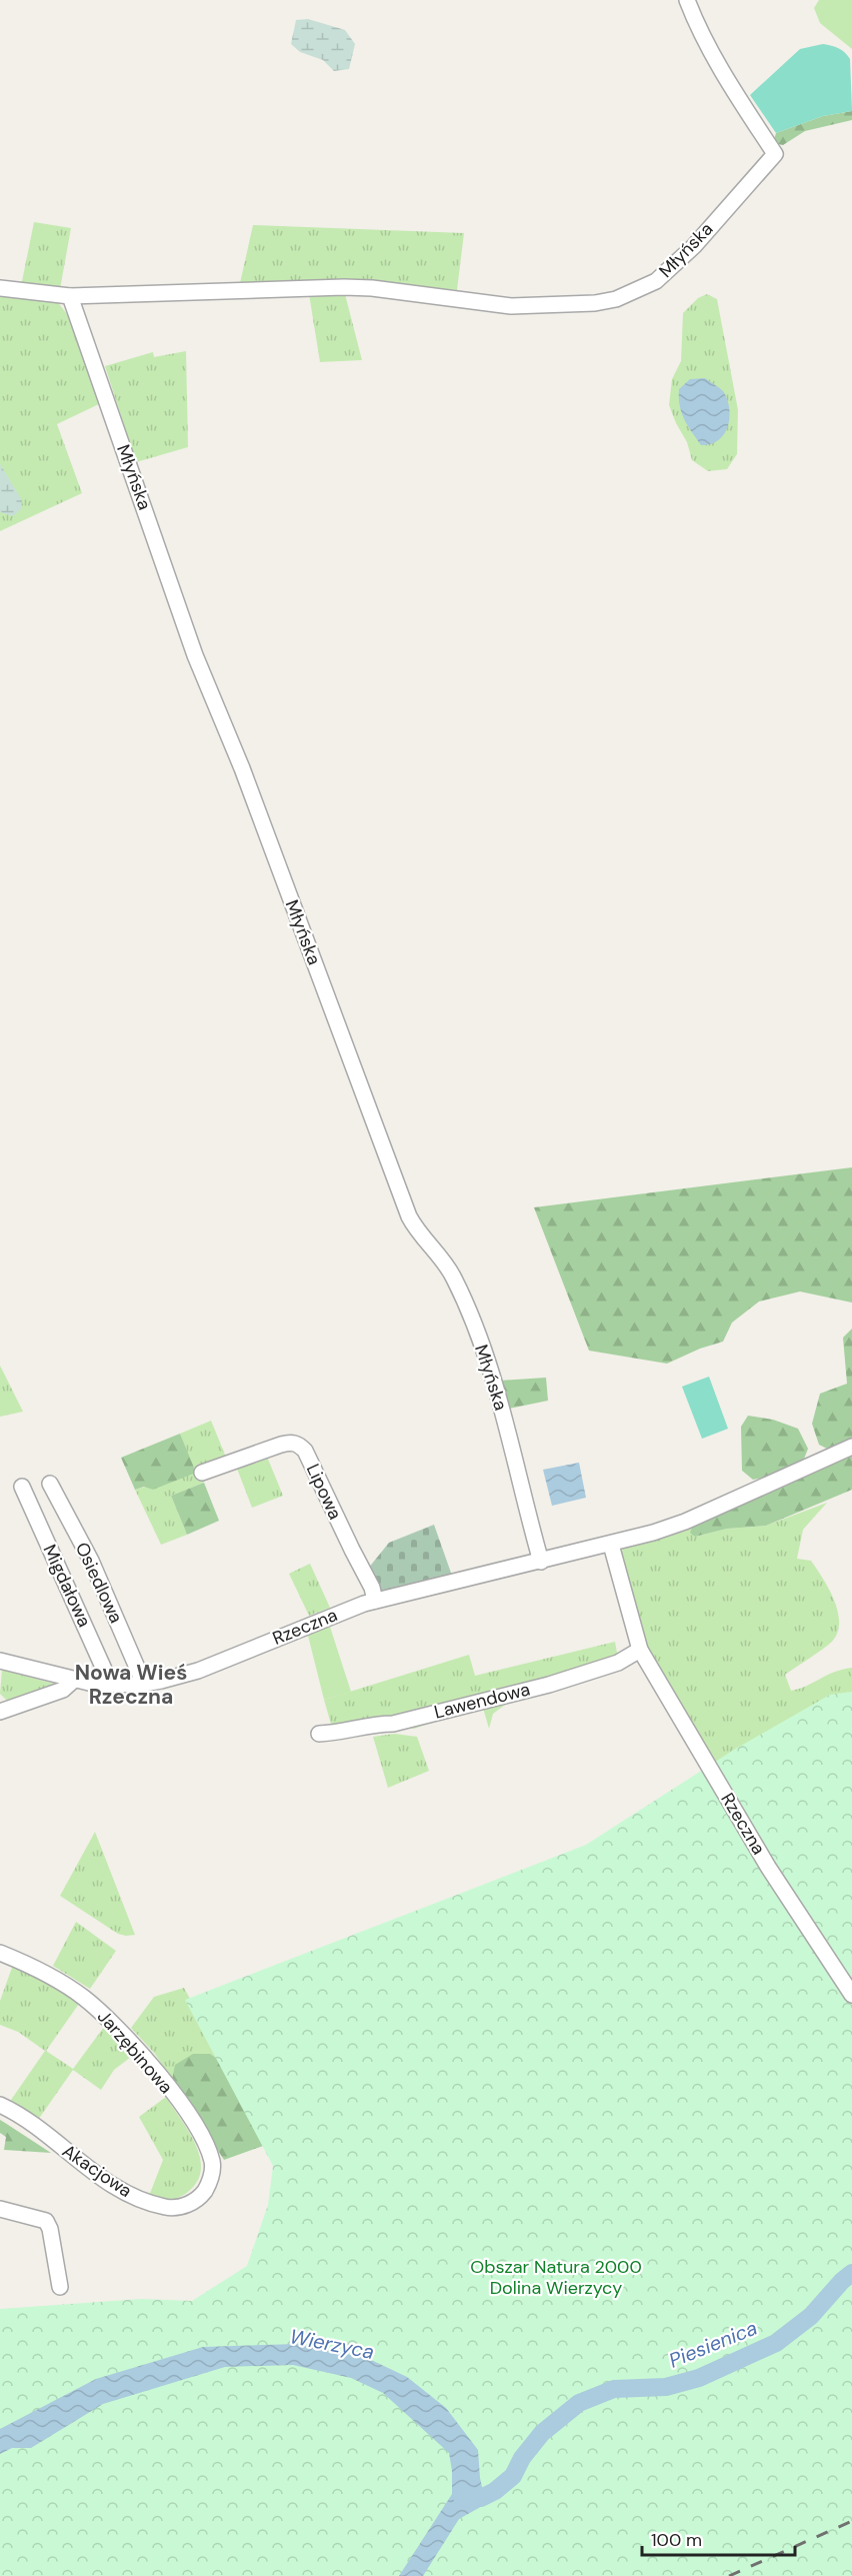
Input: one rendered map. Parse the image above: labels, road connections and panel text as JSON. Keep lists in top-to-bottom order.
{
  "streets": {
    "street": [
      "Młyńska",
      "Lipowa",
      "Osiedlowa",
      "Migdałowa",
      "Rzeczna",
      "Lawendowa",
      "Jarzębinowa",
      "Akacjowa"
    ]
  },
  "crossings": [
    ["Młyńska", "Rzeczna"],
    ["Lipowa", "Rzeczna"],
    ["Osiedlowa", "Rzeczna"],
    ["Migdałowa", "Rzeczna"],
    ["Rzeczna", "Lawendowa"],
    ["Jarzębinowa", "Akacjowa"]
  ],
  "districts": ["Nowa Wieś Rzeczna"],
  "water": ["Wierzyca", "Piesienica"],
  "parks": ["Obszar Natura 2000 Dolina Wierzycy"],
  "scale_bar": "100 m"
}
